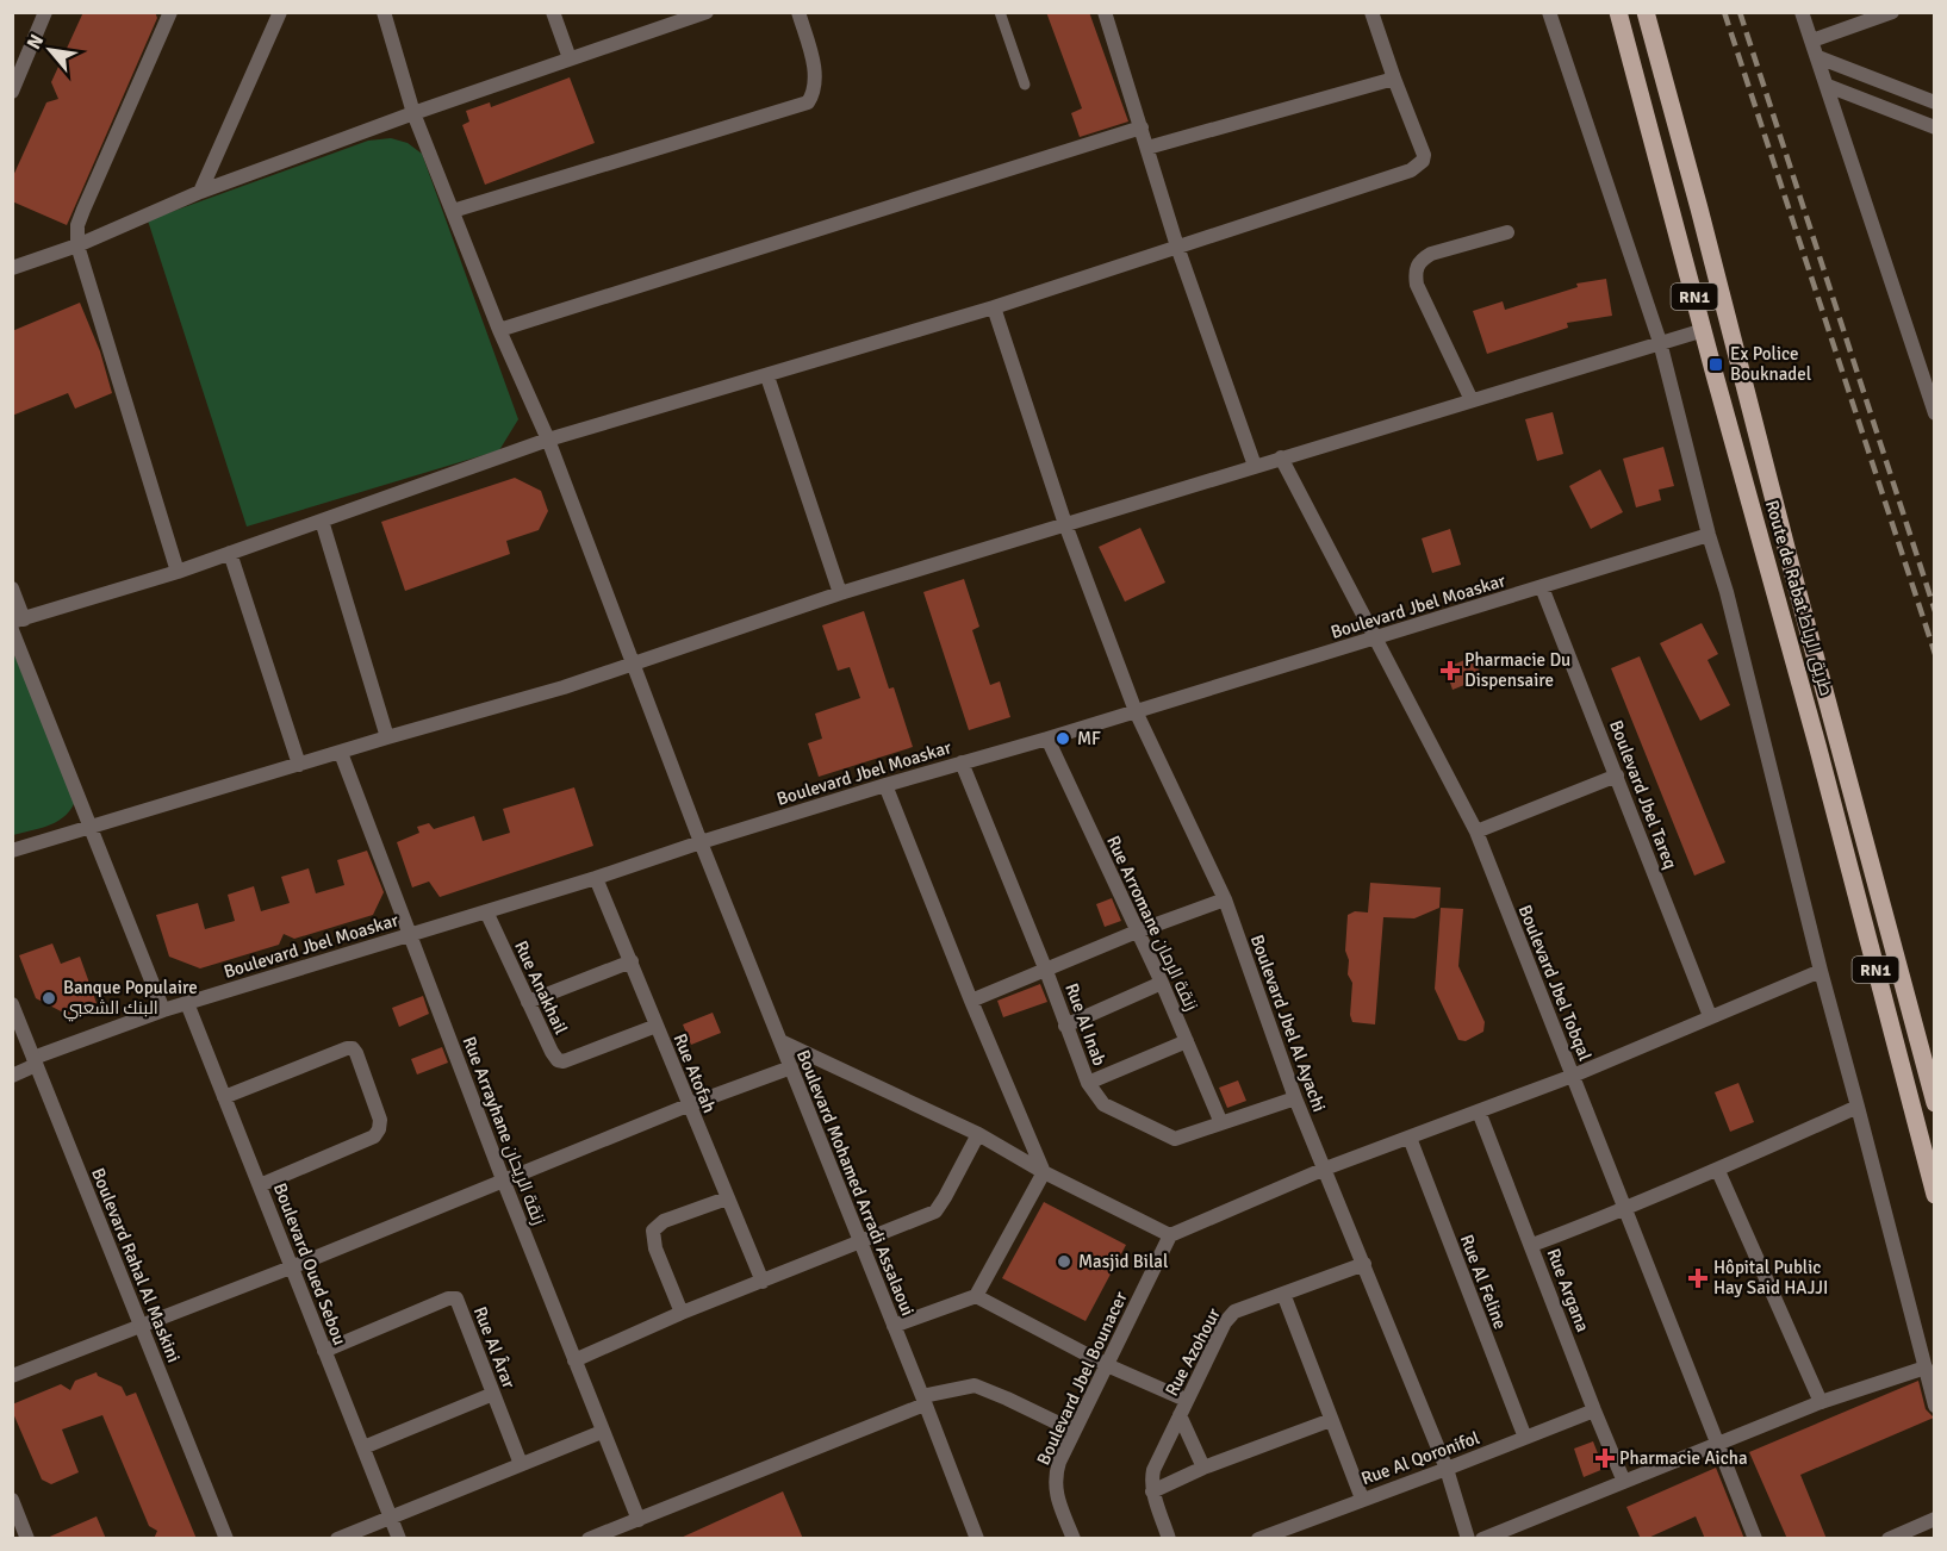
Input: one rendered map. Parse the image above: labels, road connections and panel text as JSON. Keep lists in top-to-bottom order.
{
  "streets": {
    "main road": ["RN1", "Route de Rabat طريق الرباط"],
    "street": [
      "Boulevard Jbel Moaskar",
      "Boulevard Jbel Tareq",
      "Rue Arromane زنقة الرمان",
      "Boulevard Jbel Tobqal",
      "Rue Anakhail",
      "Boulevard Jbel Al Ayachi",
      "Rue Al Inab",
      "Rue Atofah",
      "Rue Arrayhane زنقة الريحان",
      "Boulevard Mohamed Arradi Assalaoui",
      "Boulevard Oued Sebou",
      "Boulevard Rahal Al Maskini",
      "Rue Al Feline",
      "Rue Argana",
      "Rue Al Ârar",
      "Rue Azohour",
      "Boulevard Jbel Bounacer",
      "Rue Al Qoronifol"
    ]
  },
  "crossings": [
    ["Boulevard Jbel Moaskar", "Boulevard Jbel Tareq"],
    ["Boulevard Jbel Moaskar", "Rue Arromane زنقة الرمان"],
    ["Boulevard Jbel Moaskar", "Boulevard Jbel Tobqal"],
    ["Boulevard Jbel Moaskar", "Rue Anakhail"],
    ["Boulevard Jbel Moaskar", "Boulevard Jbel Al Ayachi"],
    ["Boulevard Jbel Moaskar", "Rue Al Inab"],
    ["Boulevard Jbel Moaskar", "Rue Atofah"],
    ["Boulevard Jbel Moaskar", "Rue Arrayhane زنقة الريحان"],
    ["Boulevard Jbel Moaskar", "Boulevard Mohamed Arradi Assalaoui"],
    ["Boulevard Jbel Moaskar", "Boulevard Oued Sebou"],
    ["Boulevard Jbel Moaskar", "Boulevard Rahal Al Maskini"],
    ["Rue Arromane زنقة الرمان", "Rue Al Inab"],
    ["Rue Anakhail", "Rue Atofah"],
    ["Boulevard Jbel Al Ayachi", "Rue Al Inab"],
    ["Boulevard Jbel Al Ayachi", "Rue Azohour"],
    ["Boulevard Jbel Al Ayachi", "Rue Al Qoronifol"],
    ["Boulevard Oued Sebou", "Rue Al Ârar"],
    ["Rue Al Feline", "Rue Al Qoronifol"],
    ["Rue Argana", "Rue Al Qoronifol"]
  ],
  "places": {
    "transit": ["Ex Police Bouknadel"],
    "health": ["Pharmacie Du Dispensaire", "Hôpital Public Hay Said HAJJI", "Pharmacie Aicha"],
    "other": ["MF", "Banque Populaire البنك الشعبي", "Masjid Bilal"]
  },
  "north": "top left"
}
